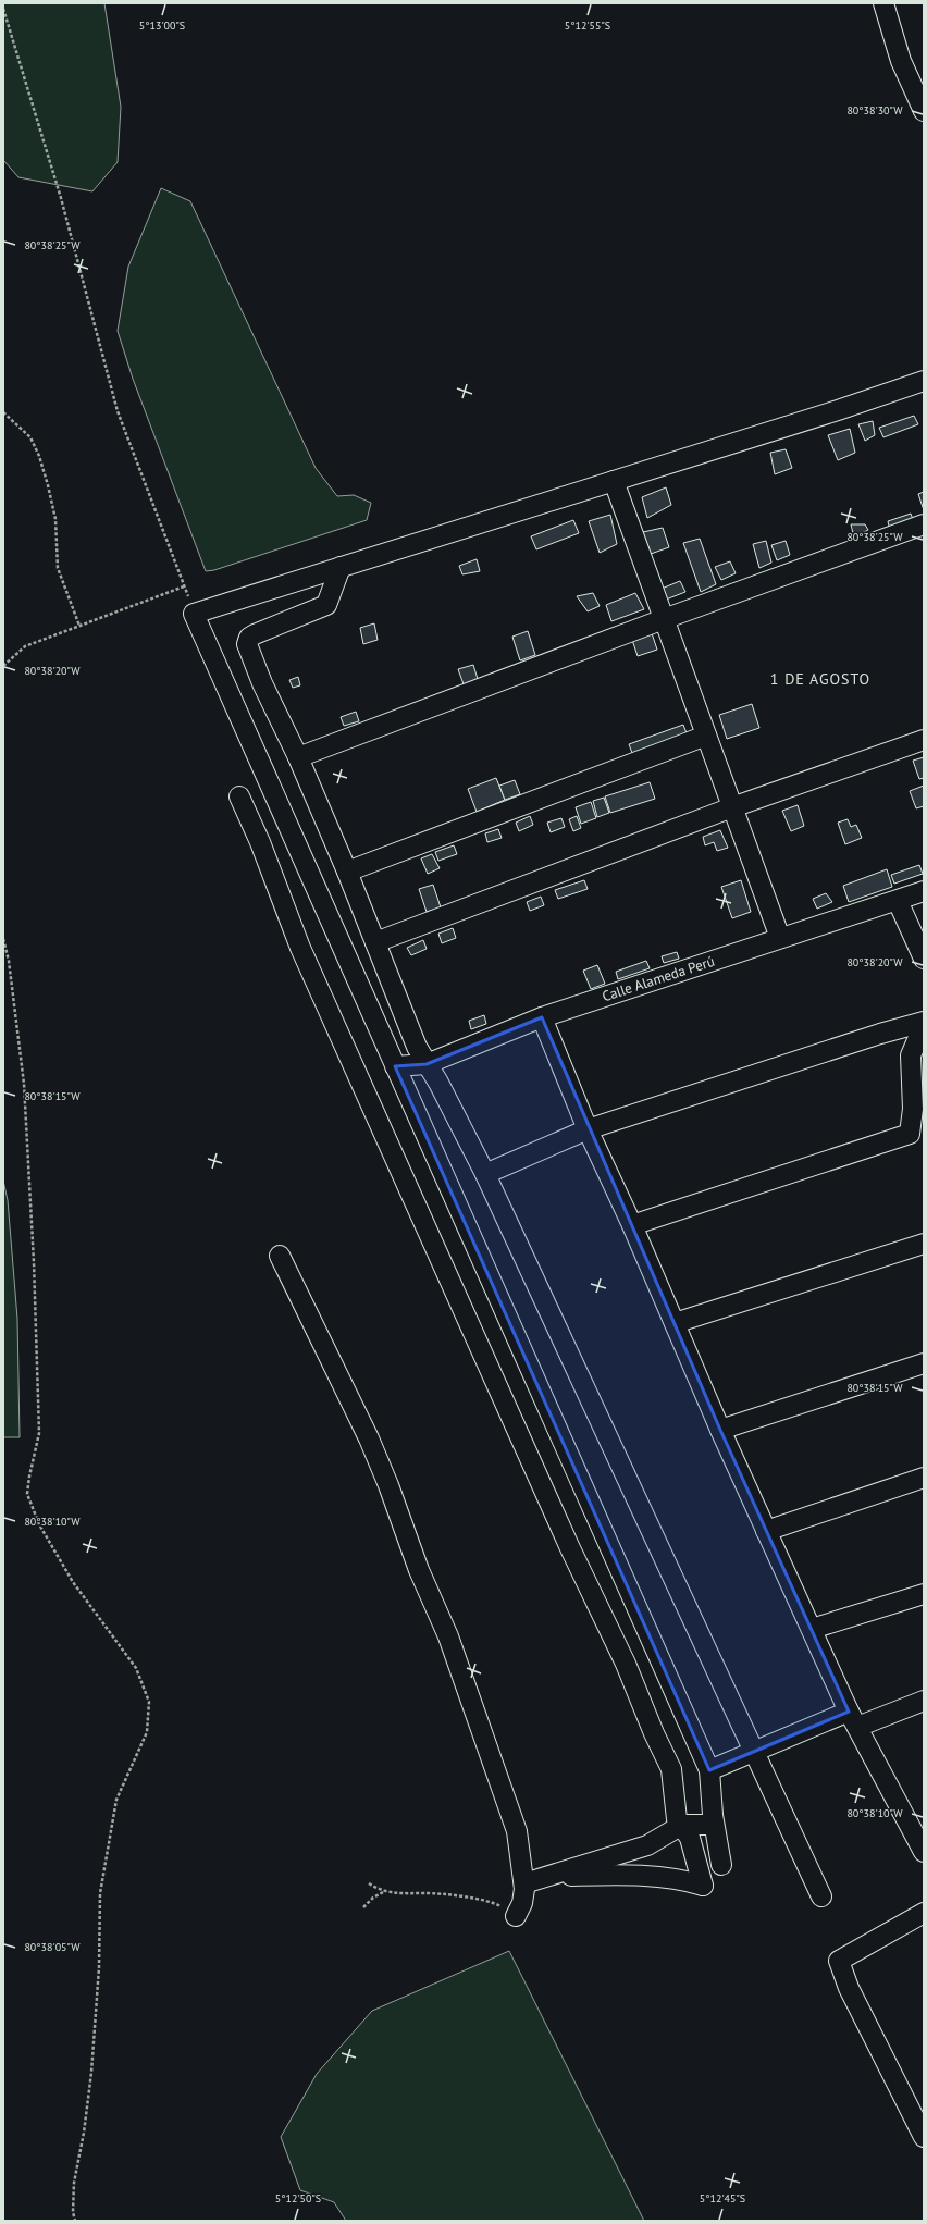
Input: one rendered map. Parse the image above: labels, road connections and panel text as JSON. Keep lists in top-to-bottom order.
{
  "streets": {
    "street": ["Calle Alameda Perú"]
  },
  "districts": ["1 DE AGOSTO"],
  "coordinates": [
    "5°13'00\"S",
    "5°12'55\"S",
    "80°38'30\"W",
    "80°38'25\"W",
    "80°38'20\"W",
    "80°38'15\"W",
    "80°38'10\"W",
    "80°38'05\"W",
    "5°12'50\"S",
    "5°12'45\"S"
  ]
}
